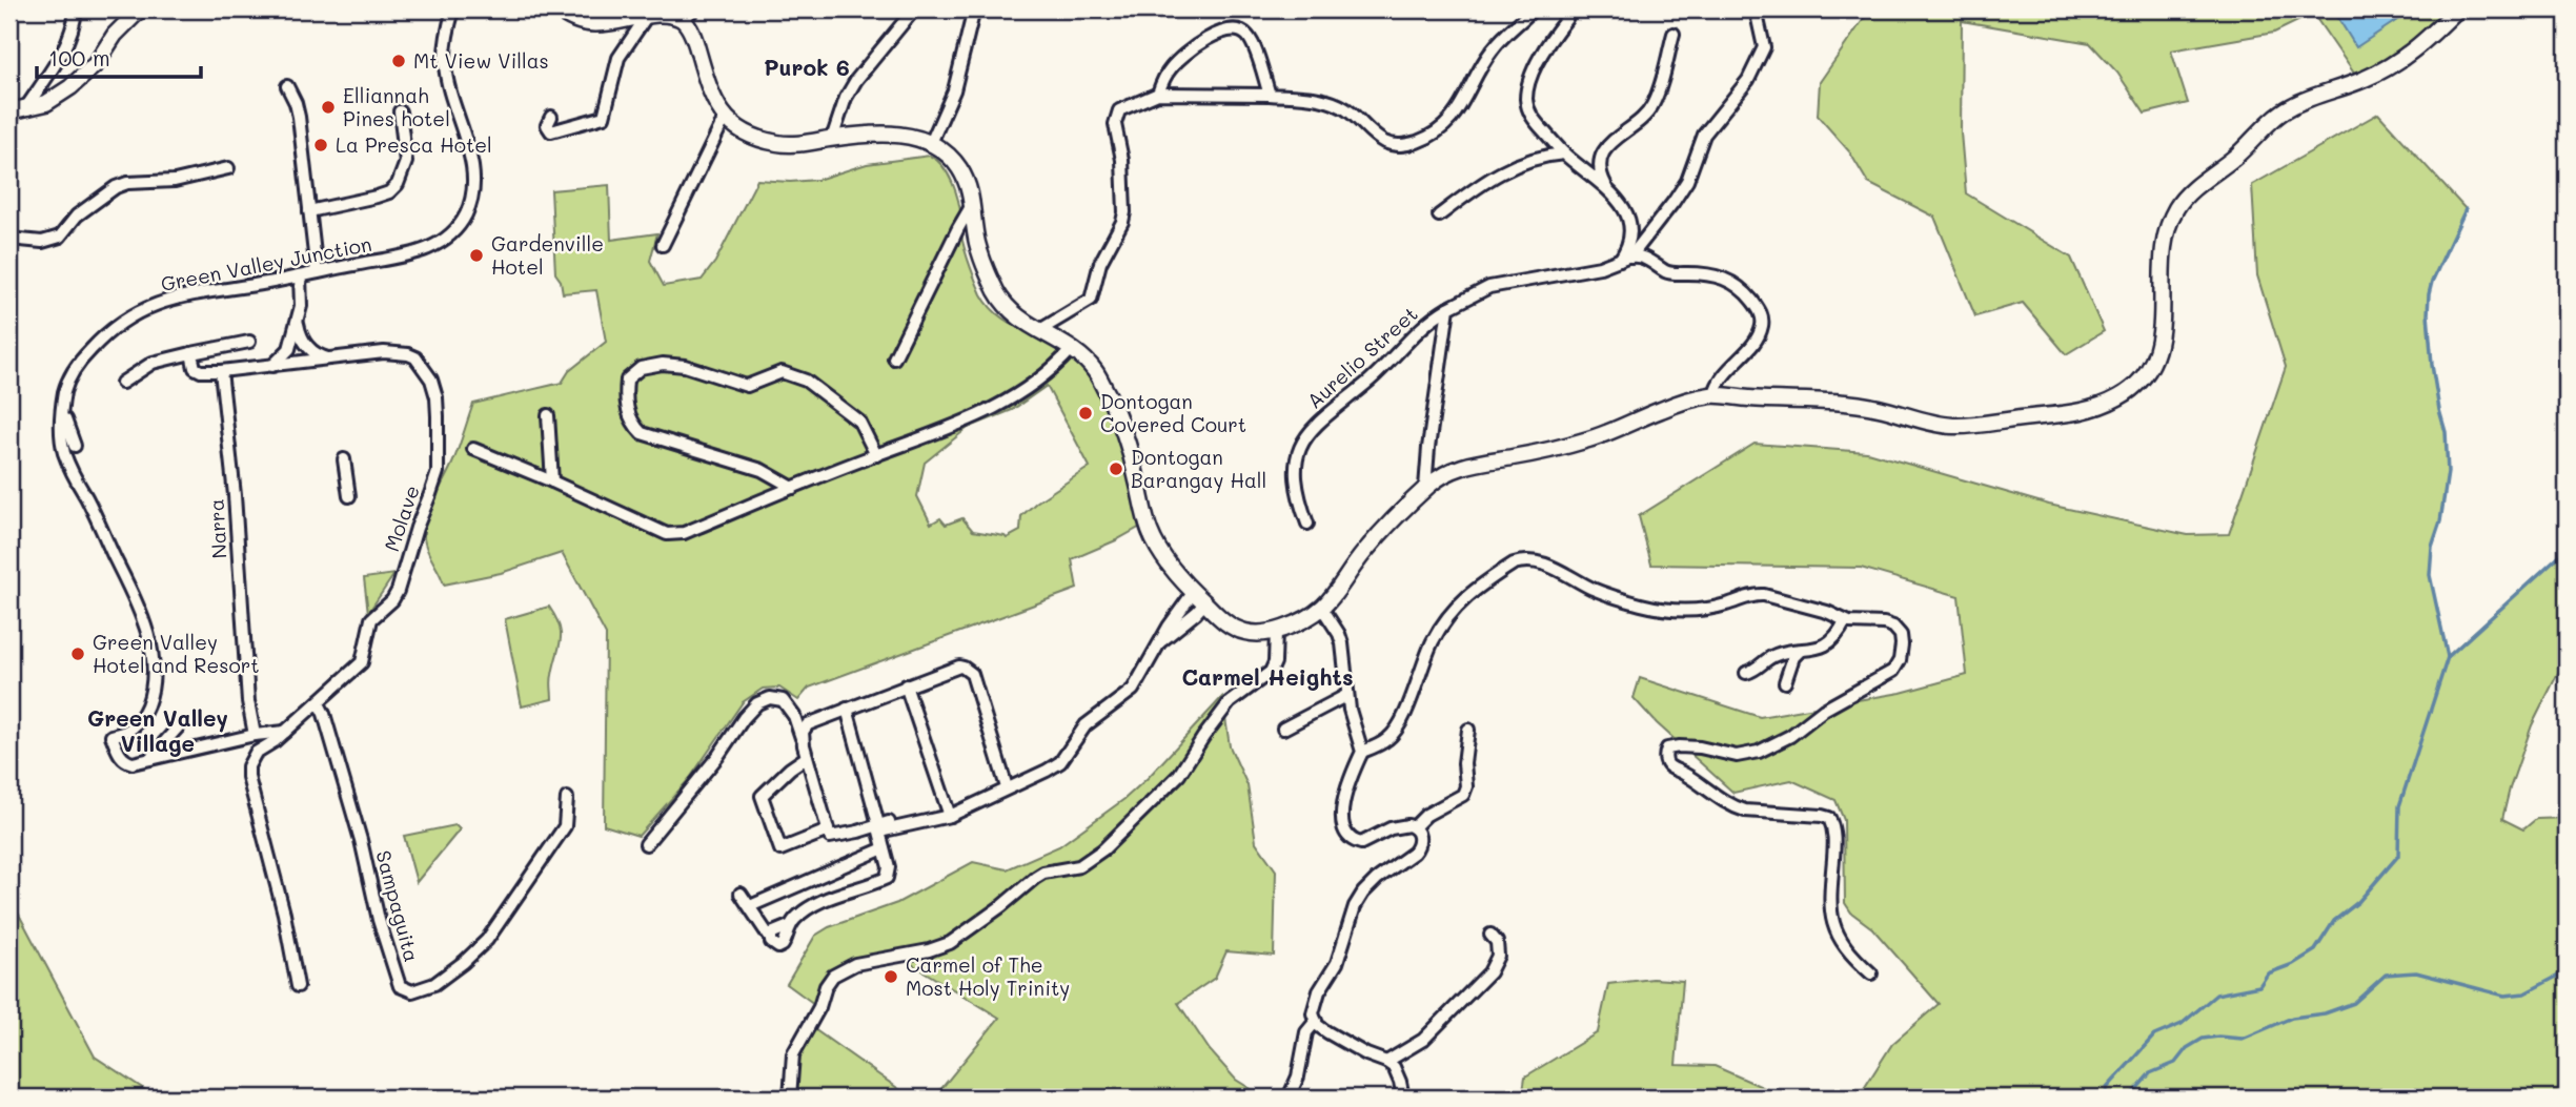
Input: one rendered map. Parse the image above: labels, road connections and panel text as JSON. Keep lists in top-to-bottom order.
{
  "streets": {
    "street": [
      "Green Valley Junction",
      "Aurelio Street",
      "Molave",
      "Narra",
      "Sampaguita"
    ]
  },
  "crossings": [
    ["Green Valley Junction", "Molave"],
    ["Green Valley Junction", "Narra"],
    ["Molave", "Sampaguita"]
  ],
  "districts": ["Purok 6", "Carmel Heights", "Green Valley Village"],
  "places": [
    "Mt View Villas",
    "Elliannah Pines hotel",
    "La Presca Hotel",
    "Gardenville Hotel",
    "Dontogan Covered Court",
    "Dontogan Barangay Hall",
    "Green Valley Hotel and Resort",
    "Carmel of The Most Holy Trinity"
  ],
  "scale_bar": "100 m"
}
